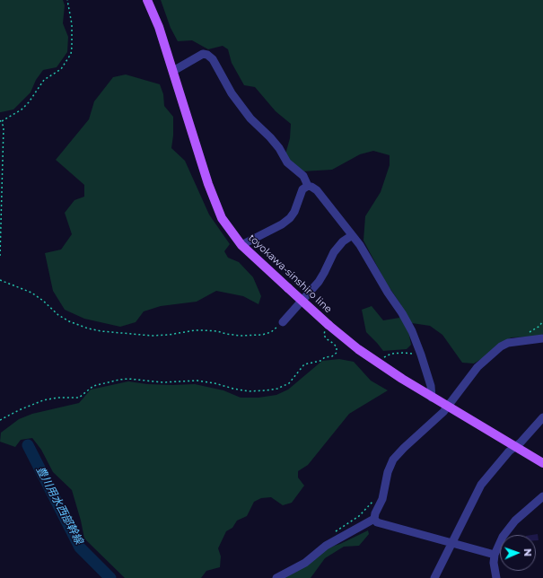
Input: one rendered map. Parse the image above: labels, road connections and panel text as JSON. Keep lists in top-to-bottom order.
{
  "streets": {
    "main road": ["toyokawa-sinshiro line"]
  },
  "water": ["豊川用水西部幹線"],
  "north": "right"
}
